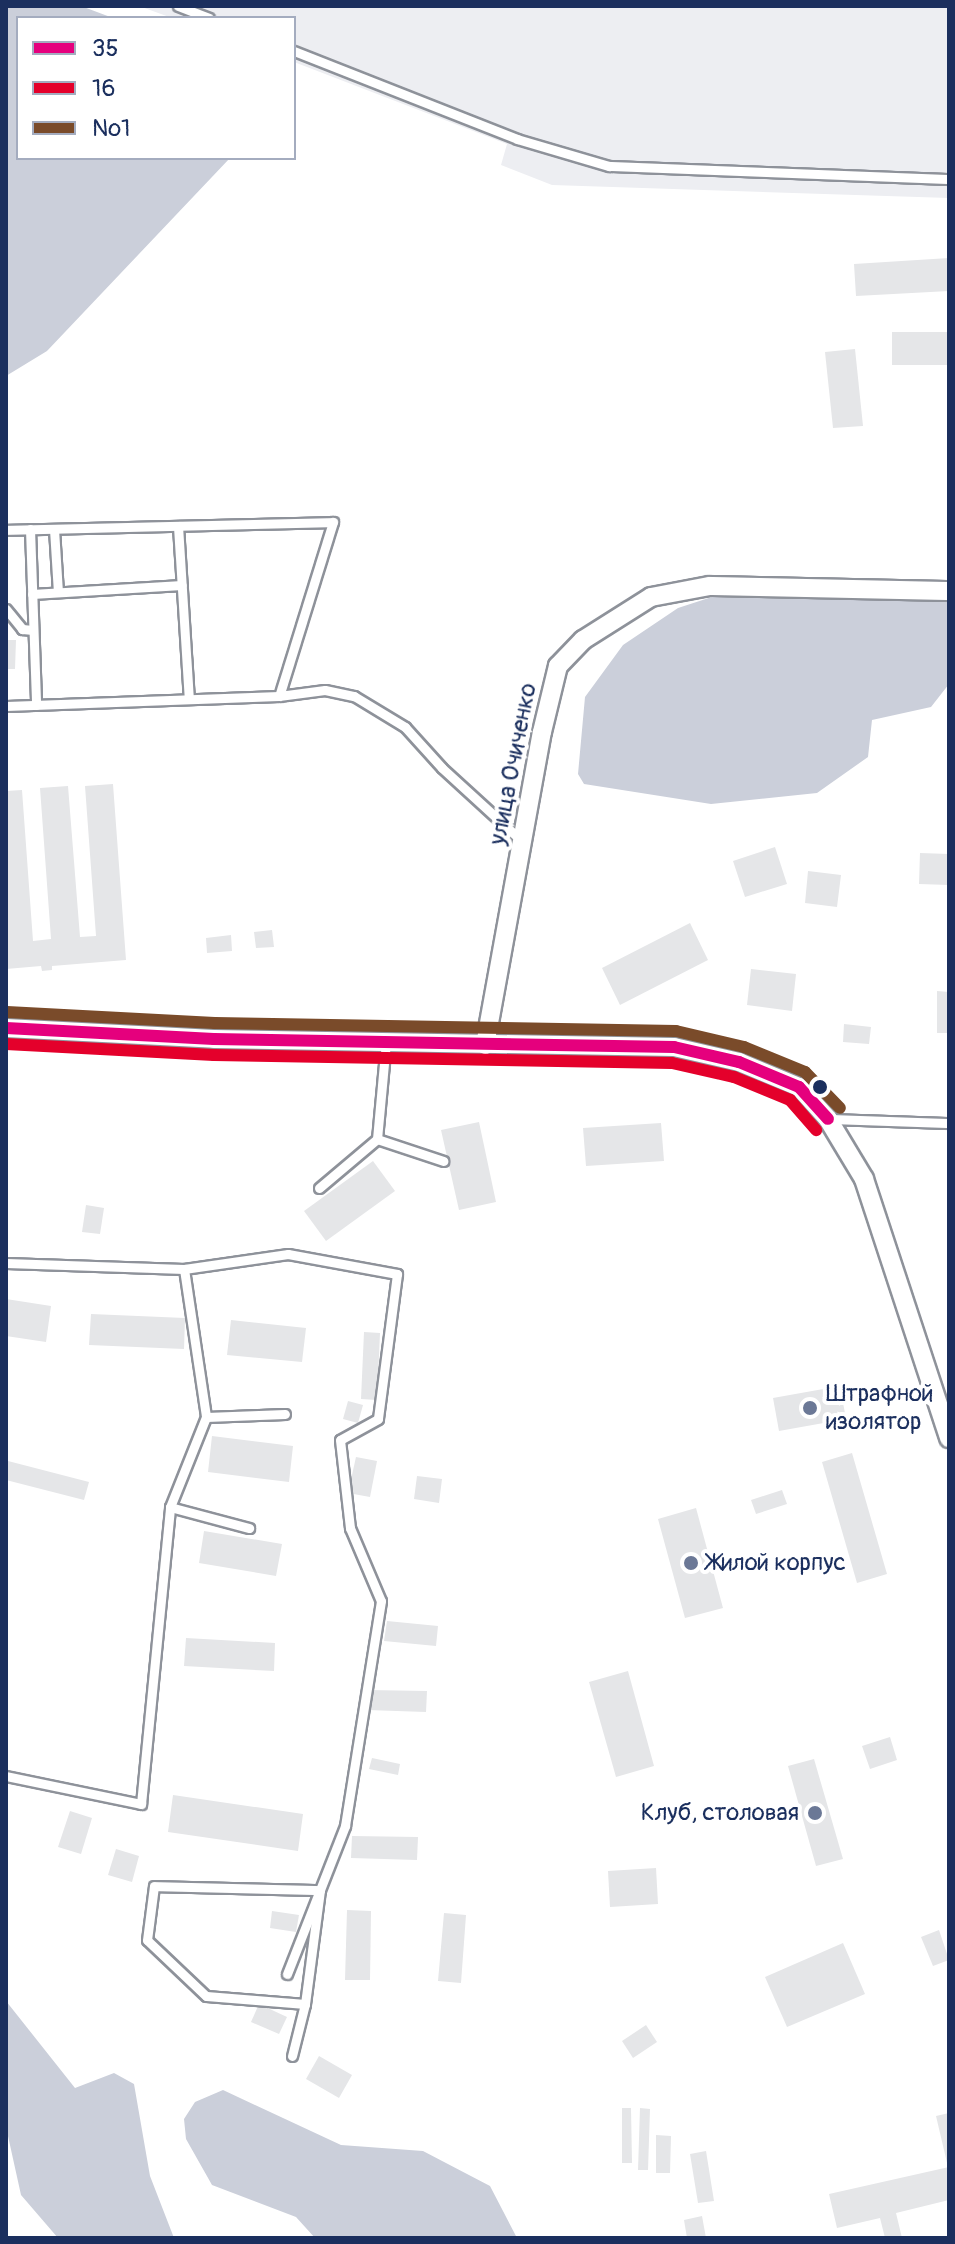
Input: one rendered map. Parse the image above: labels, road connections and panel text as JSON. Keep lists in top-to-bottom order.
{
  "streets": {
    "street": ["улица Очиченко"]
  },
  "places": ["Штрафной изолятор", "Жилой корпус", "Клуб, столовая"],
  "lines": ["transit line №1", "transit line 35", "transit line 16"],
  "legend": ["35", "16", "№1"]
}
